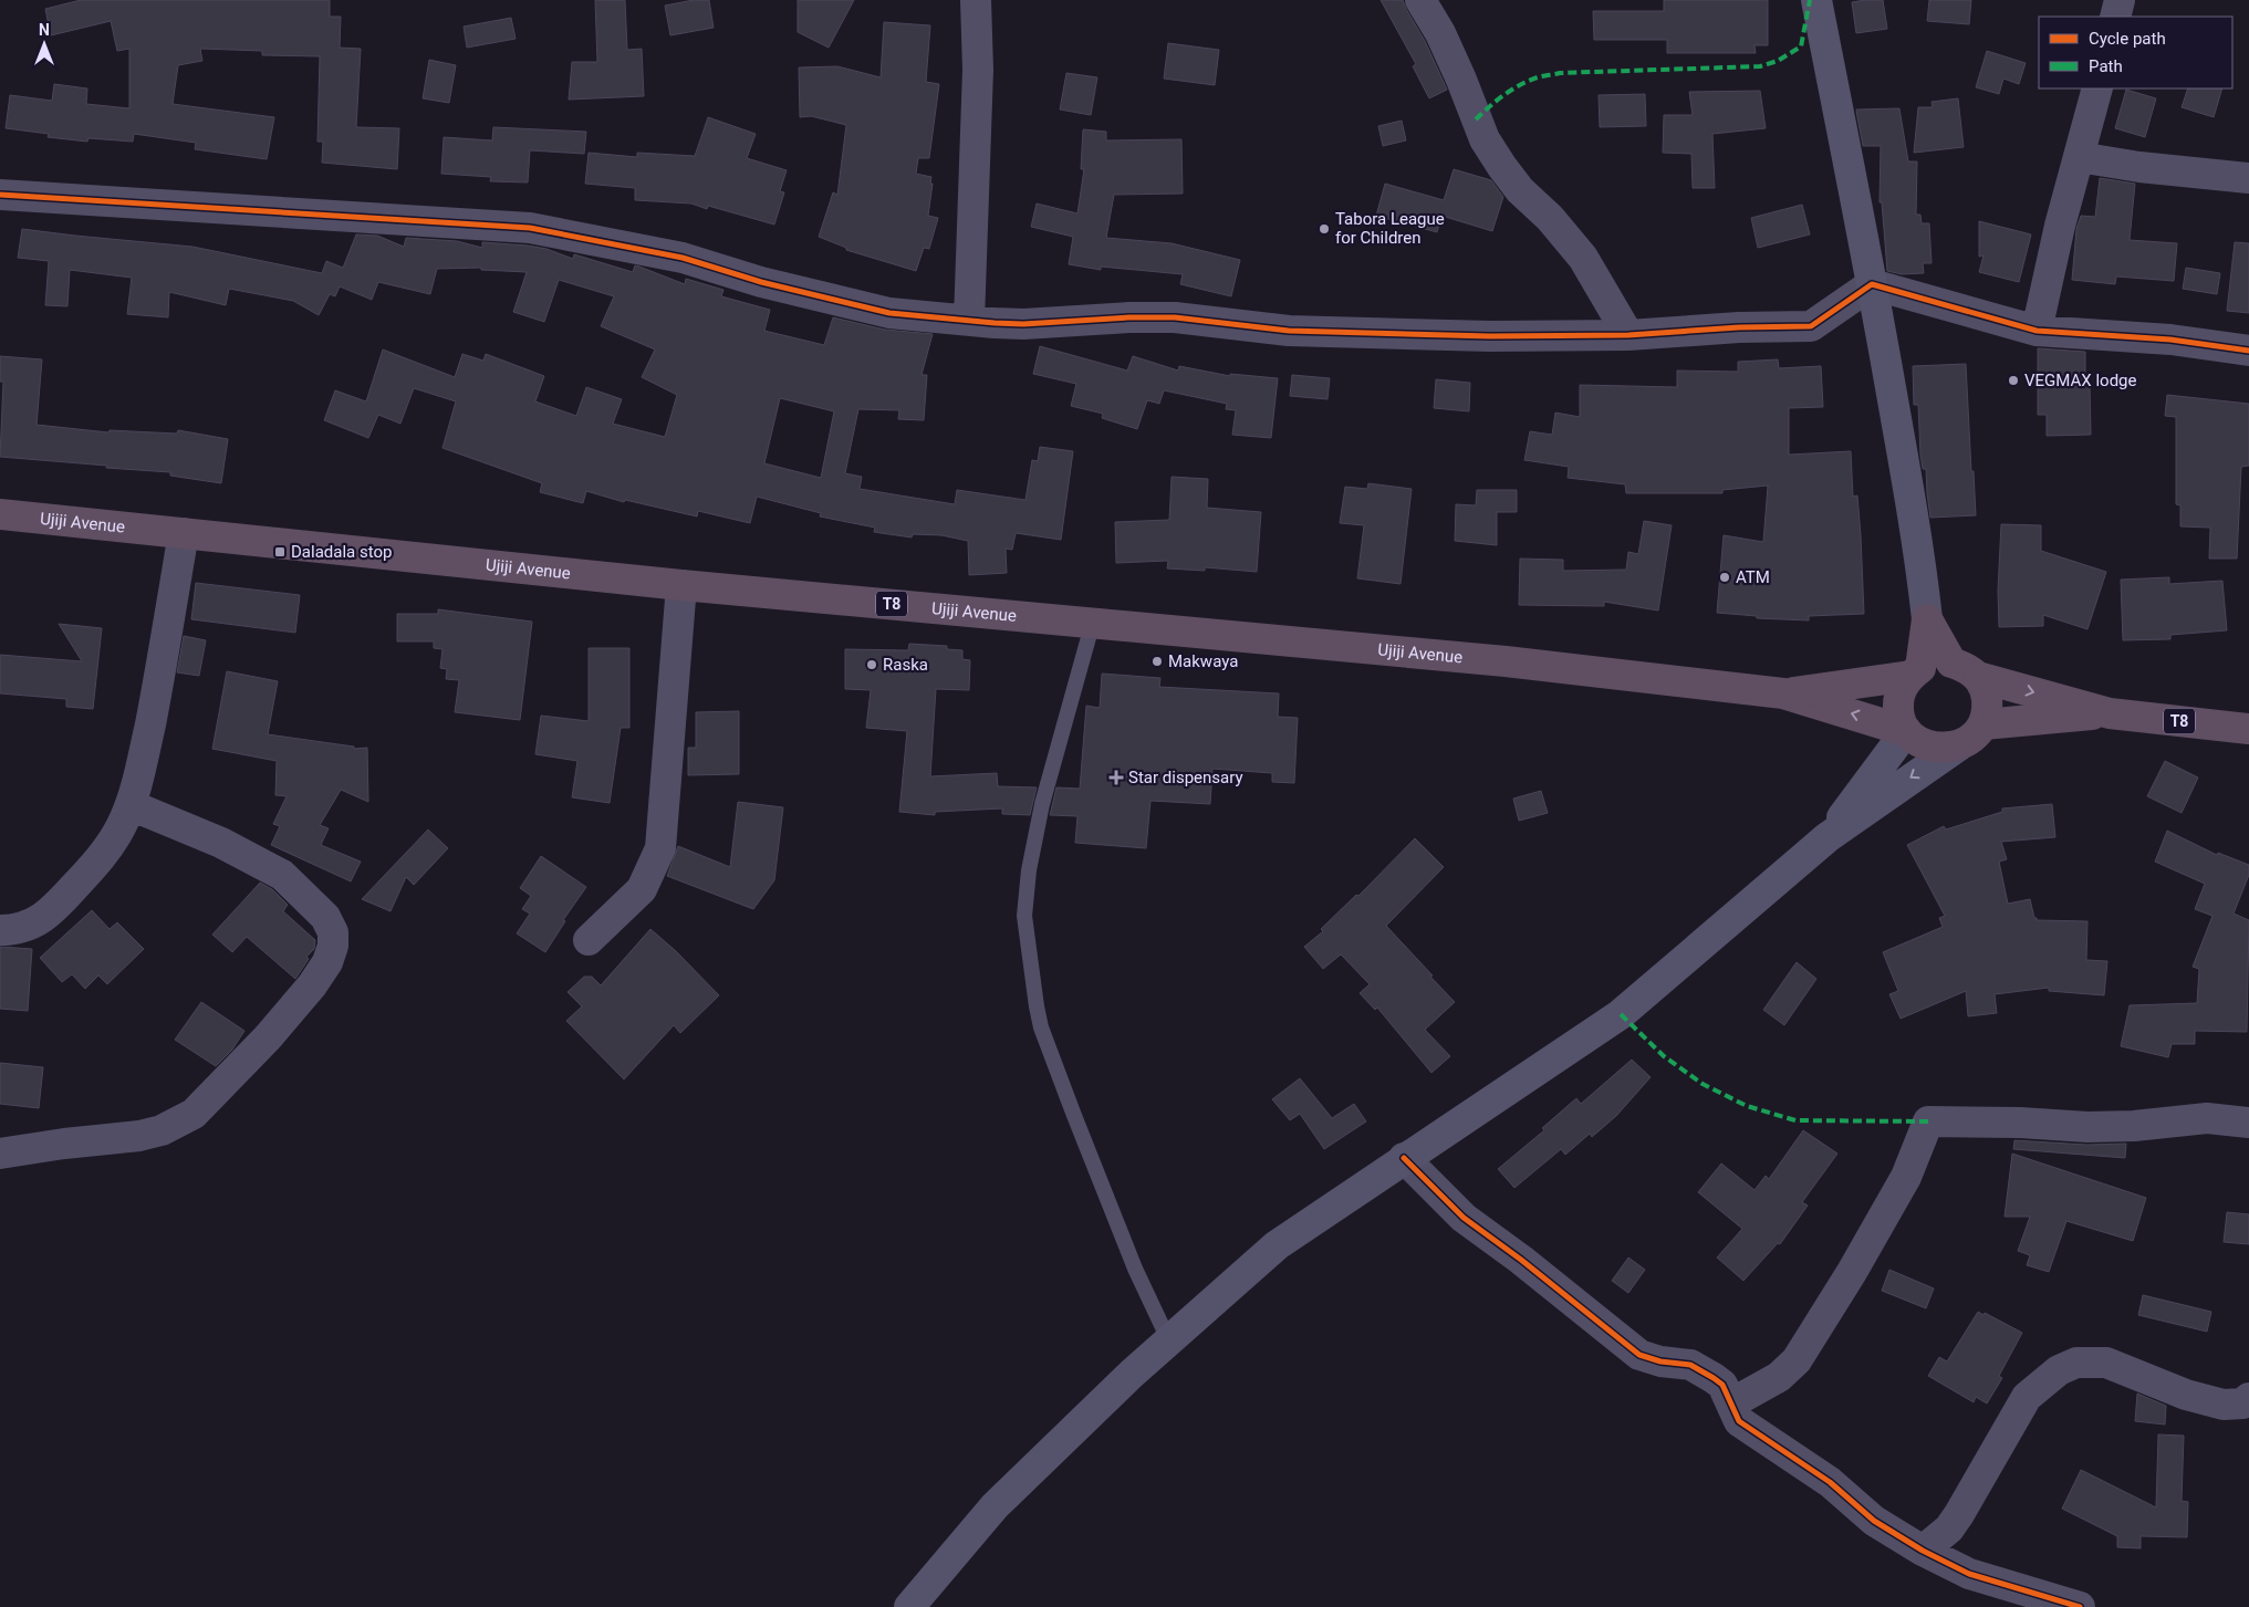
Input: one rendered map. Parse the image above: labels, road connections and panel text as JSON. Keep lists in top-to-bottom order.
{
  "streets": {
    "highway": ["Ujiji Avenue", "T8"]
  },
  "crossings": [
    ["Ujiji Avenue", "T8"]
  ],
  "places": {
    "other": [
      "Tabora League for Children",
      "VEGMAX lodge",
      "ATM",
      "Makwaya",
      "Raska"
    ],
    "transit": ["Daladala stop"],
    "health": ["Star dispensary"]
  },
  "legend": ["Cycle path", "Path"],
  "north": "top"
}
